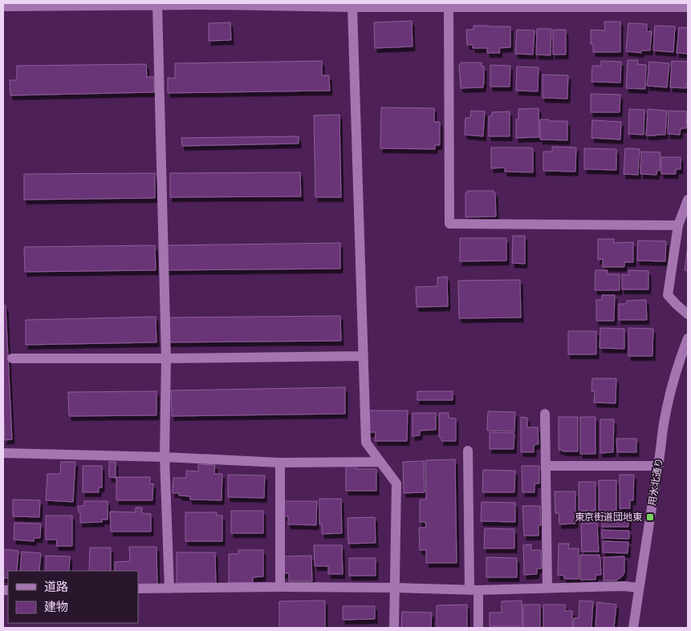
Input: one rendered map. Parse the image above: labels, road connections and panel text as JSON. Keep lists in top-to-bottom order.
{
  "streets": {
    "street": ["用水北通り"]
  },
  "places": {
    "transit": ["東京街道団地東"]
  },
  "legend": ["道路", "建物"]
}
